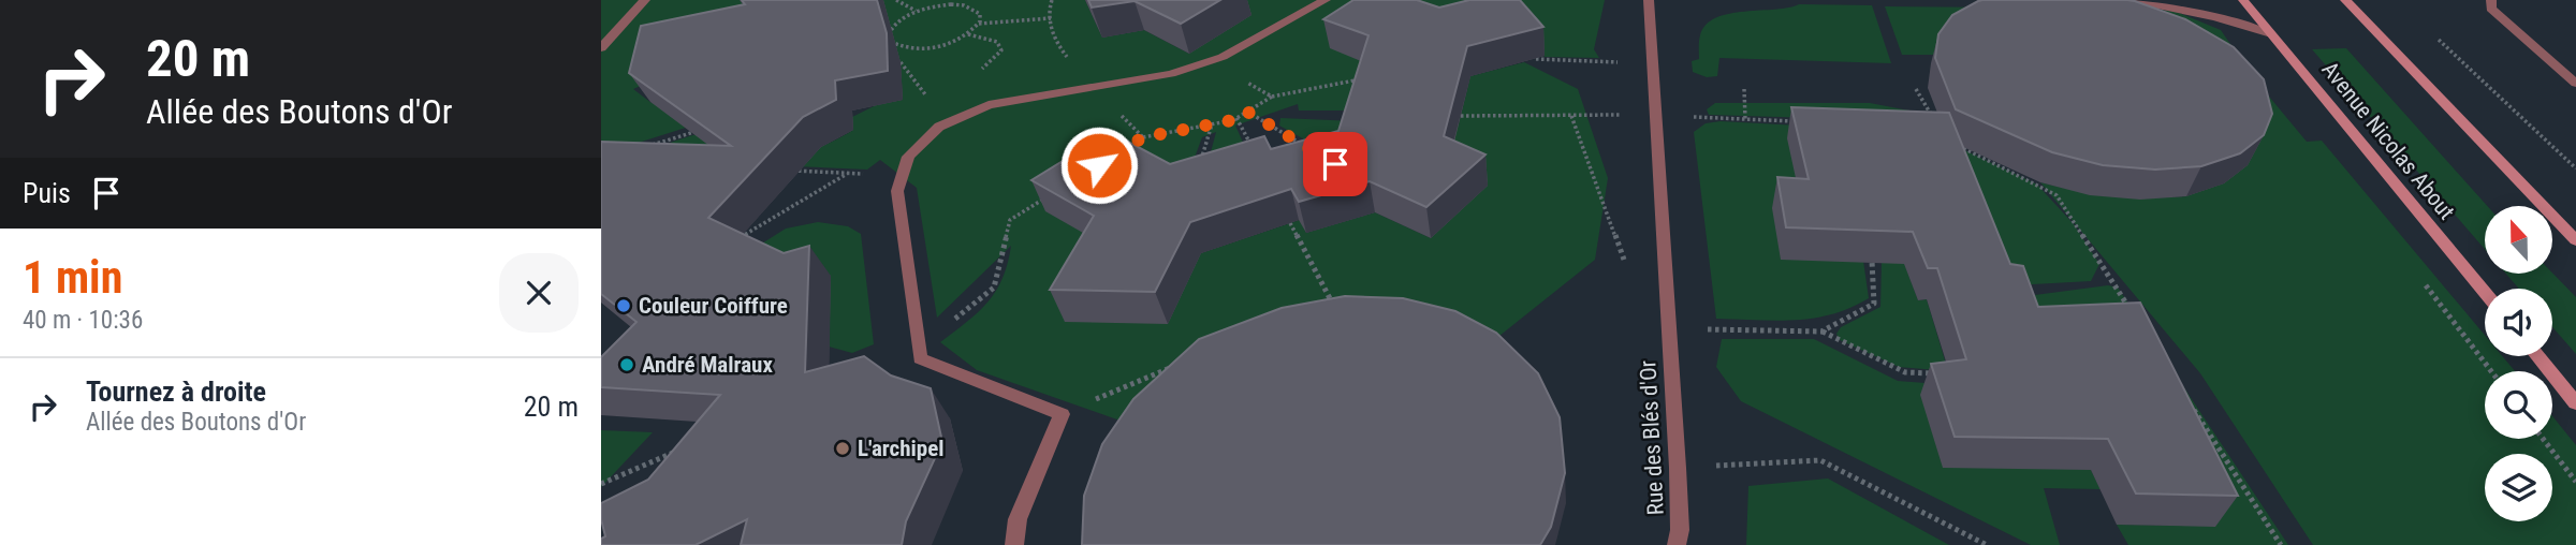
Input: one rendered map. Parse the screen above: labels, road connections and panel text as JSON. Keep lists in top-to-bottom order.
{
  "streets": {
    "main road": ["Avenue Nicolas About"],
    "street": ["Rue des Blés d'Or"]
  },
  "places": ["Couleur Coiffure", "André Malraux", "L'archipel"],
  "north": "top",
  "page": {
    "turn": ["20 m", "Allée des Boutons d'Or"],
    "then": "Puis",
    "heading": ["1 min", "40 m · 10:36"],
    "list": [
      {
        "name": "Tournez à droite",
        "note": "Allée des Boutons d'Or",
        "value": "20 m"
      }
    ]
  }
}
